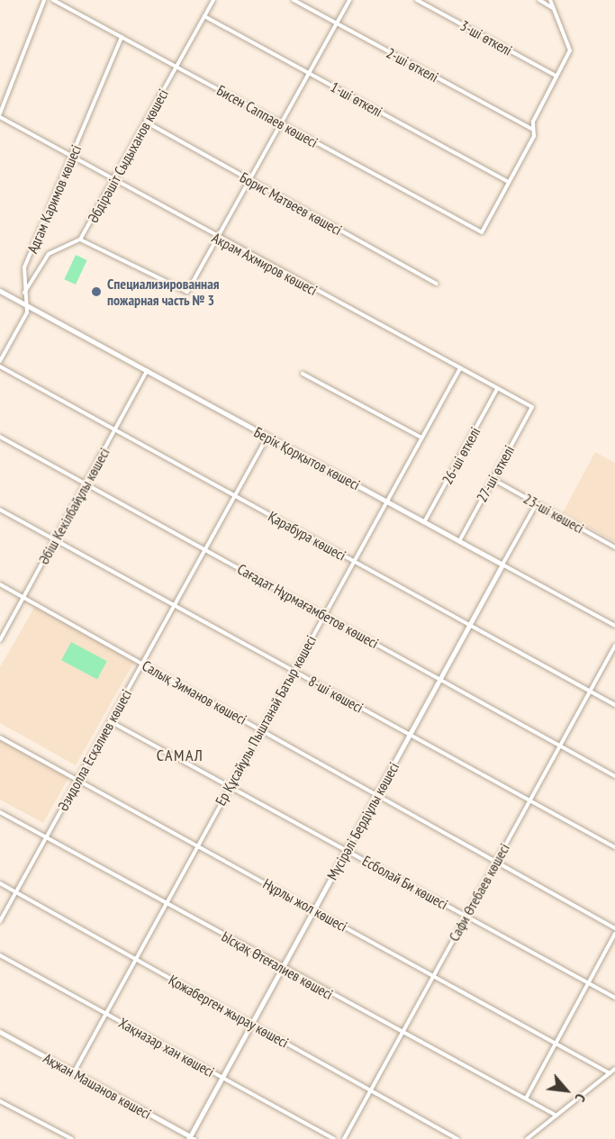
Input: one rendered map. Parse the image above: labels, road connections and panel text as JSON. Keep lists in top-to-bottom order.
{
  "streets": {
    "street": [
      "3-ші өткелі",
      "2-ші өткелі",
      "1-ші өткелі",
      "Бисен Саппаев көшесі",
      "Әбдірәшіт Сыдыханов көшесі",
      "Адгам Каримов көшесі",
      "Борис Матвеев көшесі",
      "Акрам Ахмиров көшесі",
      "26-ші өткелі",
      "Берік Қорқытов көшесі",
      "27-ші өткелі",
      "Әбіш Кекілбайұлы көшесі",
      "23-шi көшесi",
      "Қарабура көшесі",
      "Сағадат Нұрмағамбетов көшесі",
      "Салық Зиманов көшесі",
      "8-шi көшесi",
      "Ер Құсайұлы Пыштанай Батыр көшесі",
      "Әзидолла Есқалиев көшесі",
      "Мүсірәлі Бердіұлы көшесі",
      "Есболай Би көшесі",
      "Сафи Өтебаев көшесі",
      "Нұрлы жол көшесі",
      "Ысқақ Өтеғалиев көшесі",
      "Қожаберген жырау көшесі",
      "Хақназар хан көшесі",
      "Ақжан Машанов көшесі"
    ]
  },
  "crossings": [
    ["1-ші өткелі", "Бисен Саппаев көшесі"],
    ["1-ші өткелі", "Әбдірәшіт Сыдыханов көшесі"],
    ["Бисен Саппаев көшесі", "Әбдірәшіт Сыдыханов көшесі"],
    ["Бисен Саппаев көшесі", "Адгам Каримов көшесі"],
    ["Әбдірәшіт Сыдыханов көшесі", "Адгам Каримов көшесі"],
    ["Әбдірәшіт Сыдыханов көшесі", "Борис Матвеев көшесі"],
    ["Әбдірәшіт Сыдыханов көшесі", "Акрам Ахмиров көшесі"],
    ["Адгам Каримов көшесі", "Акрам Ахмиров көшесі"],
    ["Адгам Каримов көшесі", "Берік Қорқытов көшесі"],
    ["Акрам Ахмиров көшесі", "26-ші өткелі"],
    ["Акрам Ахмиров көшесі", "27-ші өткелі"],
    ["Акрам Ахмиров көшесі", "Ер Құсайұлы Пыштанай Батыр көшесі"],
    ["26-ші өткелі", "Берік Қорқытов көшесі"],
    ["Берік Қорқытов көшесі", "27-ші өткелі"],
    ["Берік Қорқытов көшесі", "Әбіш Кекілбайұлы көшесі"],
    ["Берік Қорқытов көшесі", "Ер Құсайұлы Пыштанай Батыр көшесі"],
    ["Берік Қорқытов көшесі", "Әзидолла Есқалиев көшесі"],
    ["Берік Қорқытов көшесі", "Мүсірәлі Бердіұлы көшесі"],
    ["27-ші өткелі", "23-шi көшесi"],
    ["Әбіш Кекілбайұлы көшесі", "Қарабура көшесі"],
    ["Әбіш Кекілбайұлы көшесі", "Сағадат Нұрмағамбетов көшесі"],
    ["Әбіш Кекілбайұлы көшесі", "Салық Зиманов көшесі"],
    ["Әбіш Кекілбайұлы көшесі", "8-шi көшесi"],
    ["23-шi көшесi", "Мүсірәлі Бердіұлы көшесі"],
    ["Қарабура көшесі", "Ер Құсайұлы Пыштанай Батыр көшесі"],
    ["Қарабура көшесі", "Әзидолла Есқалиев көшесі"],
    ["Қарабура көшесі", "Мүсірәлі Бердіұлы көшесі"],
    ["Қарабура көшесі", "Сафи Өтебаев көшесі"],
    ["Сағадат Нұрмағамбетов көшесі", "Ер Құсайұлы Пыштанай Батыр көшесі"],
    ["Сағадат Нұрмағамбетов көшесі", "Әзидолла Есқалиев көшесі"],
    ["Сағадат Нұрмағамбетов көшесі", "Мүсірәлі Бердіұлы көшесі"],
    ["Сағадат Нұрмағамбетов көшесі", "Сафи Өтебаев көшесі"],
    ["Салық Зиманов көшесі", "Ер Құсайұлы Пыштанай Батыр көшесі"],
    ["Салық Зиманов көшесі", "Әзидолла Есқалиев көшесі"],
    ["Салық Зиманов көшесі", "Мүсірәлі Бердіұлы көшесі"],
    ["Салық Зиманов көшесі", "Сафи Өтебаев көшесі"],
    ["8-шi көшесi", "Ер Құсайұлы Пыштанай Батыр көшесі"],
    ["8-шi көшесi", "Әзидолла Есқалиев көшесі"],
    ["8-шi көшесi", "Мүсірәлі Бердіұлы көшесі"],
    ["8-шi көшесi", "Сафи Өтебаев көшесі"],
    ["Ер Құсайұлы Пыштанай Батыр көшесі", "Есболай Би көшесі"],
    ["Ер Құсайұлы Пыштанай Батыр көшесі", "Нұрлы жол көшесі"],
    ["Ер Құсайұлы Пыштанай Батыр көшесі", "Ысқақ Өтеғалиев көшесі"],
    ["Ер Құсайұлы Пыштанай Батыр көшесі", "Қожаберген жырау көшесі"],
    ["Ер Құсайұлы Пыштанай Батыр көшесі", "Хақназар хан көшесі"],
    ["Ер Құсайұлы Пыштанай Батыр көшесі", "Ақжан Машанов көшесі"],
    ["Әзидолла Есқалиев көшесі", "Есболай Би көшесі"],
    ["Әзидолла Есқалиев көшесі", "Нұрлы жол көшесі"],
    ["Әзидолла Есқалиев көшесі", "Ысқақ Өтеғалиев көшесі"],
    ["Әзидолла Есқалиев көшесі", "Қожаберген жырау көшесі"],
    ["Мүсірәлі Бердіұлы көшесі", "Есболай Би көшесі"],
    ["Мүсірәлі Бердіұлы көшесі", "Нұрлы жол көшесі"],
    ["Мүсірәлі Бердіұлы көшесі", "Ысқақ Өтеғалиев көшесі"],
    ["Мүсірәлі Бердіұлы көшесі", "Қожаберген жырау көшесі"],
    ["Мүсірәлі Бердіұлы көшесі", "Хақназар хан көшесі"],
    ["Мүсірәлі Бердіұлы көшесі", "Ақжан Машанов көшесі"],
    ["Есболай Би көшесі", "Сафи Өтебаев көшесі"],
    ["Сафи Өтебаев көшесі", "Нұрлы жол көшесі"],
    ["Сафи Өтебаев көшесі", "Ысқақ Өтеғалиев көшесі"],
    ["Сафи Өтебаев көшесі", "Қожаберген жырау көшесі"]
  ],
  "districts": ["САМАЛ"],
  "places": ["Специализированная пожарная часть № 3"],
  "north": "bottom right"
}
